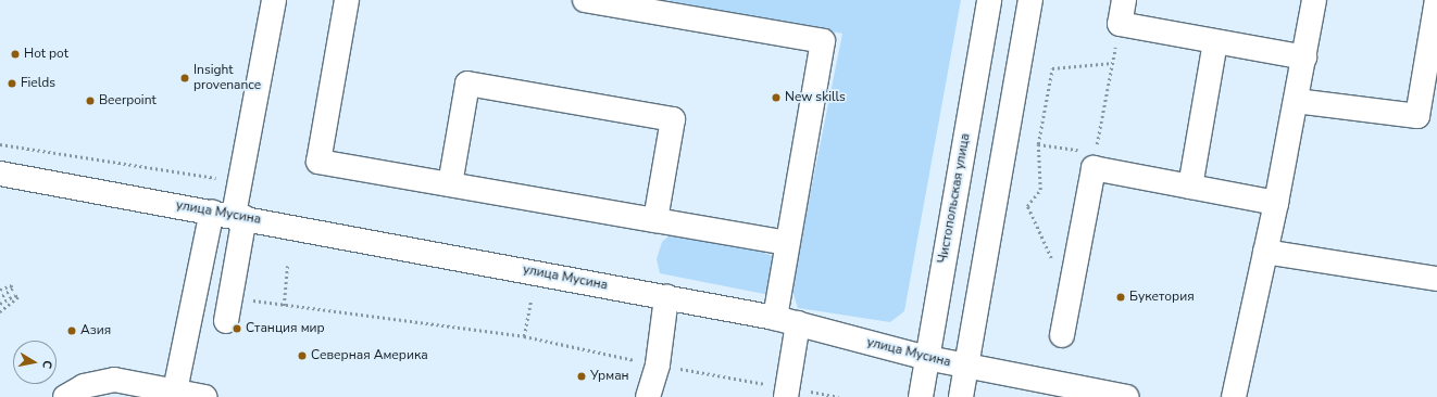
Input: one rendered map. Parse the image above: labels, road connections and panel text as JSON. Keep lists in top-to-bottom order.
{
  "streets": {
    "street": ["Чистопольская улица", "улица Мусина"]
  },
  "crossings": [
    ["Чистопольская улица", "улица Мусина"]
  ],
  "places": [
    "Hot pot",
    "Insight provenance",
    "Fields",
    "New skills",
    "Beerpoint",
    "Букетория",
    "Станция мир",
    "Азия",
    "Северная Америка",
    "Урман"
  ],
  "north": "right"
}
